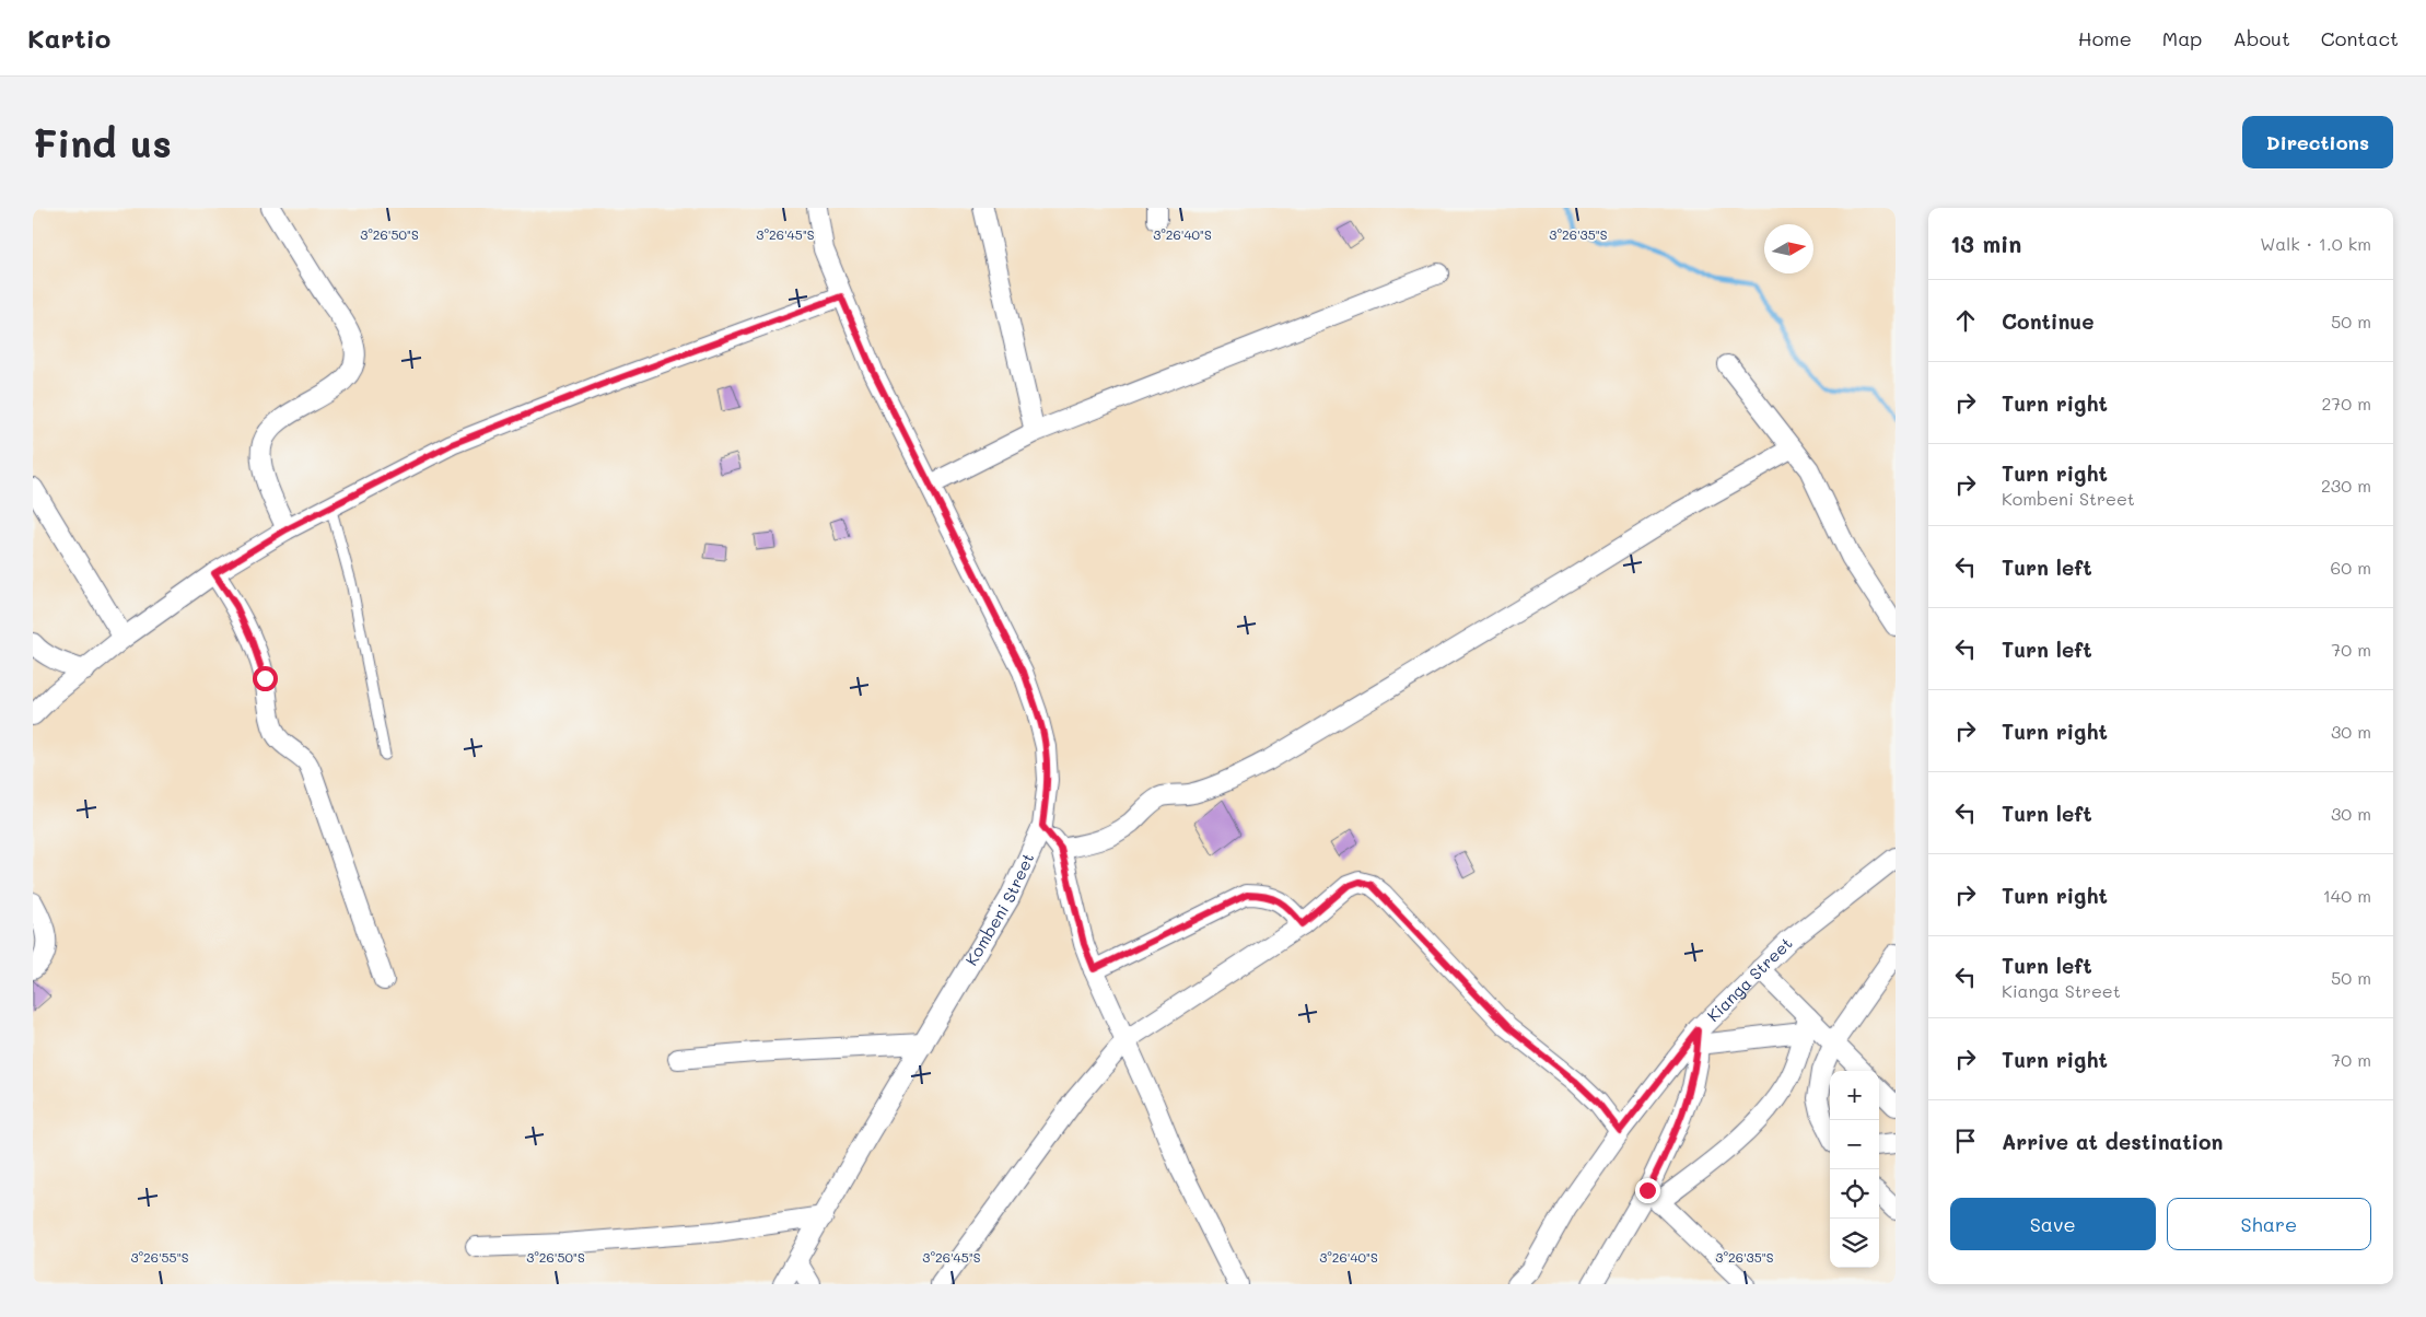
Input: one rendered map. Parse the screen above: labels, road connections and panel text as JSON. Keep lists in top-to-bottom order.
{
  "streets": {
    "street": ["Kombeni Street", "Kianga Street"]
  },
  "north": "right",
  "page": {
    "header": "Kartio",
    "nav": [
      "Home",
      "Map",
      "About",
      "Contact"
    ],
    "buttons": [
      "Directions",
      ["Save", "Share"]
    ],
    "title": "Find us",
    "heading": ["13 min", "Walk · 1.0 km"],
    "list": [
      ["Continue", "50 m"],
      ["Turn right", "270 m"],
      ["Turn right", "Kombeni Street", "230 m"],
      ["Turn left", "60 m"],
      ["Turn left", "70 m"],
      ["Turn right", "30 m"],
      ["Turn left", "30 m"],
      ["Turn right", "140 m"],
      ["Turn left", "Kianga Street", "50 m"],
      ["Turn right", "70 m"],
      "Arrive at destination"
    ],
    "map_buttons": ["+", "−"]
  },
  "coordinates": [
    "3°26'50\"S",
    "3°26'45\"S",
    "3°26'40\"S",
    "3°26'35\"S",
    "3°26'55\"S"
  ]
}
